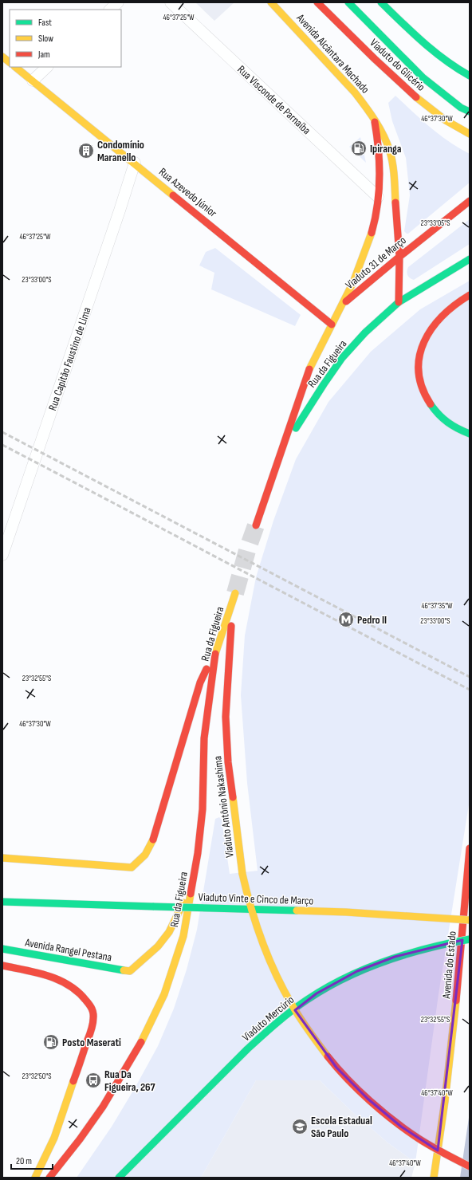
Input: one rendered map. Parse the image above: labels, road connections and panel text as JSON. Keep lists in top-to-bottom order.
{
  "streets": {
    "main road": [
      "Avenida Alcântara Machado",
      "Viaduto do Glicério",
      "Rua Azevedo Júnior",
      "Viaduto 31 de Março",
      "Rua da Figueira",
      "Viaduto Antônio Nakashima",
      "Viaduto Vinte e Cinco de Março",
      "Avenida Rangel Pestana",
      "Avenida do Estado",
      "Viaduto Mercúrio"
    ],
    "street": ["Rua Visconde de Parnaíba", "Rua Capitão Faustino de Lima"]
  },
  "crossings": [
    ["Avenida Alcântara Machado", "Rua da Figueira"],
    ["Rua Visconde de Parnaíba", "Rua da Figueira"],
    ["Rua Azevedo Júnior", "Rua Capitão Faustino de Lima"],
    ["Rua Azevedo Júnior", "Rua da Figueira"],
    ["Viaduto 31 de Março", "Rua da Figueira"],
    ["Rua da Figueira", "Viaduto Antônio Nakashima"],
    ["Rua da Figueira", "Avenida Rangel Pestana"]
  ],
  "places": {
    "fuel station": ["Ipiranga", "Posto Maserati"],
    "building": ["Condomínio Maranello"],
    "metro station": ["Pedro II"],
    "bus stop": ["Rua Da Figueira, 267"],
    "school or university": ["Escola Estadual São Paulo"]
  },
  "legend": ["Fast", "Slow", "Jam"],
  "scale_bar": "20 m",
  "coordinates": [
    "46°37'25\"W",
    "46°37'30\"W",
    "23°33'05\"S",
    "23°33'00\"S",
    "46°37'35\"W",
    "23°32'55\"S",
    "23°32'50\"S",
    "46°37'40\"W"
  ]
}
